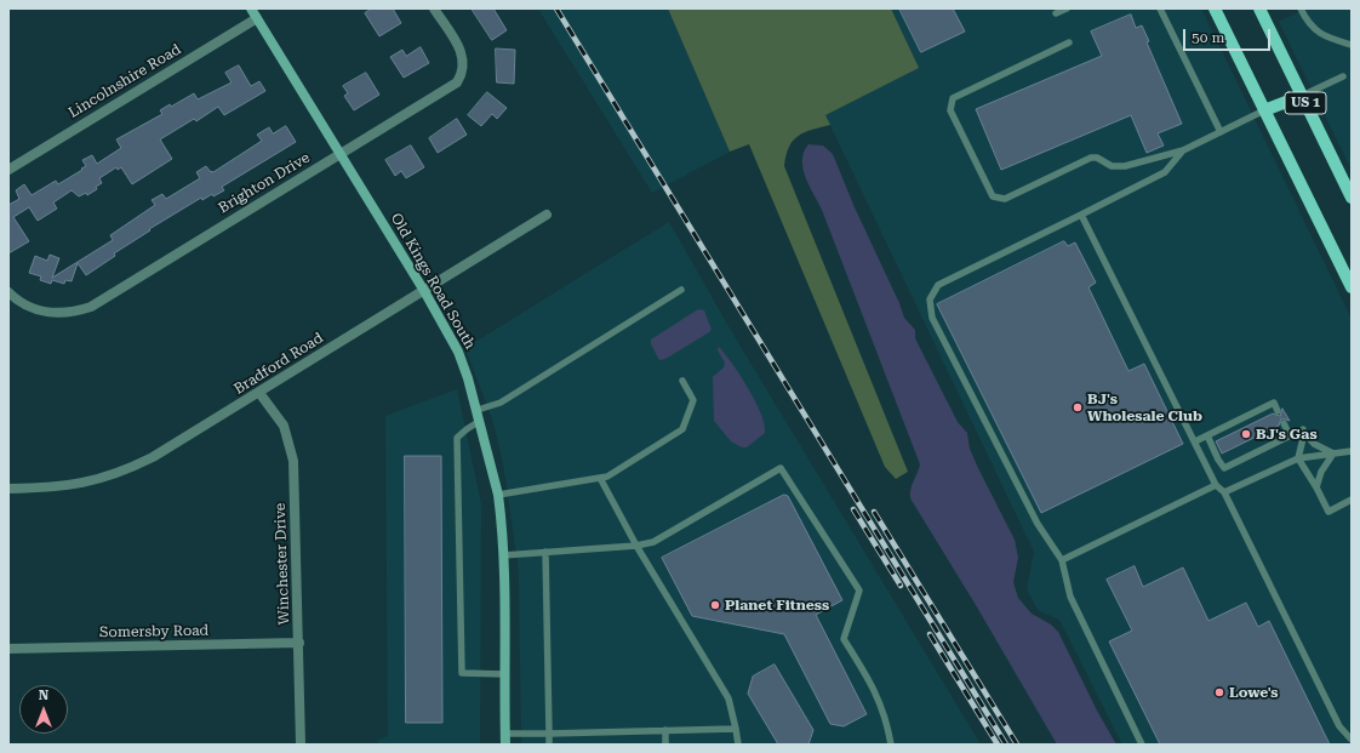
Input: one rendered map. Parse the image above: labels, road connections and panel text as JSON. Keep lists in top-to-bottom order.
{
  "streets": {
    "main road": ["US 1"],
    "street": [
      "Lincolnshire Road",
      "Brighton Drive",
      "Old Kings Road South",
      "Bradford Road",
      "Winchester Drive",
      "Somersby Road"
    ]
  },
  "crossings": [
    ["Lincolnshire Road", "Old Kings Road South"],
    ["Brighton Drive", "Old Kings Road South"],
    ["Old Kings Road South", "Bradford Road"],
    ["Bradford Road", "Winchester Drive"],
    ["Winchester Drive", "Somersby Road"]
  ],
  "places": [
    "BJ's Wholesale Club",
    "BJ's Gas",
    "Planet Fitness",
    "Lowe's"
  ],
  "scale_bar": "50 m",
  "north": "top"
}
